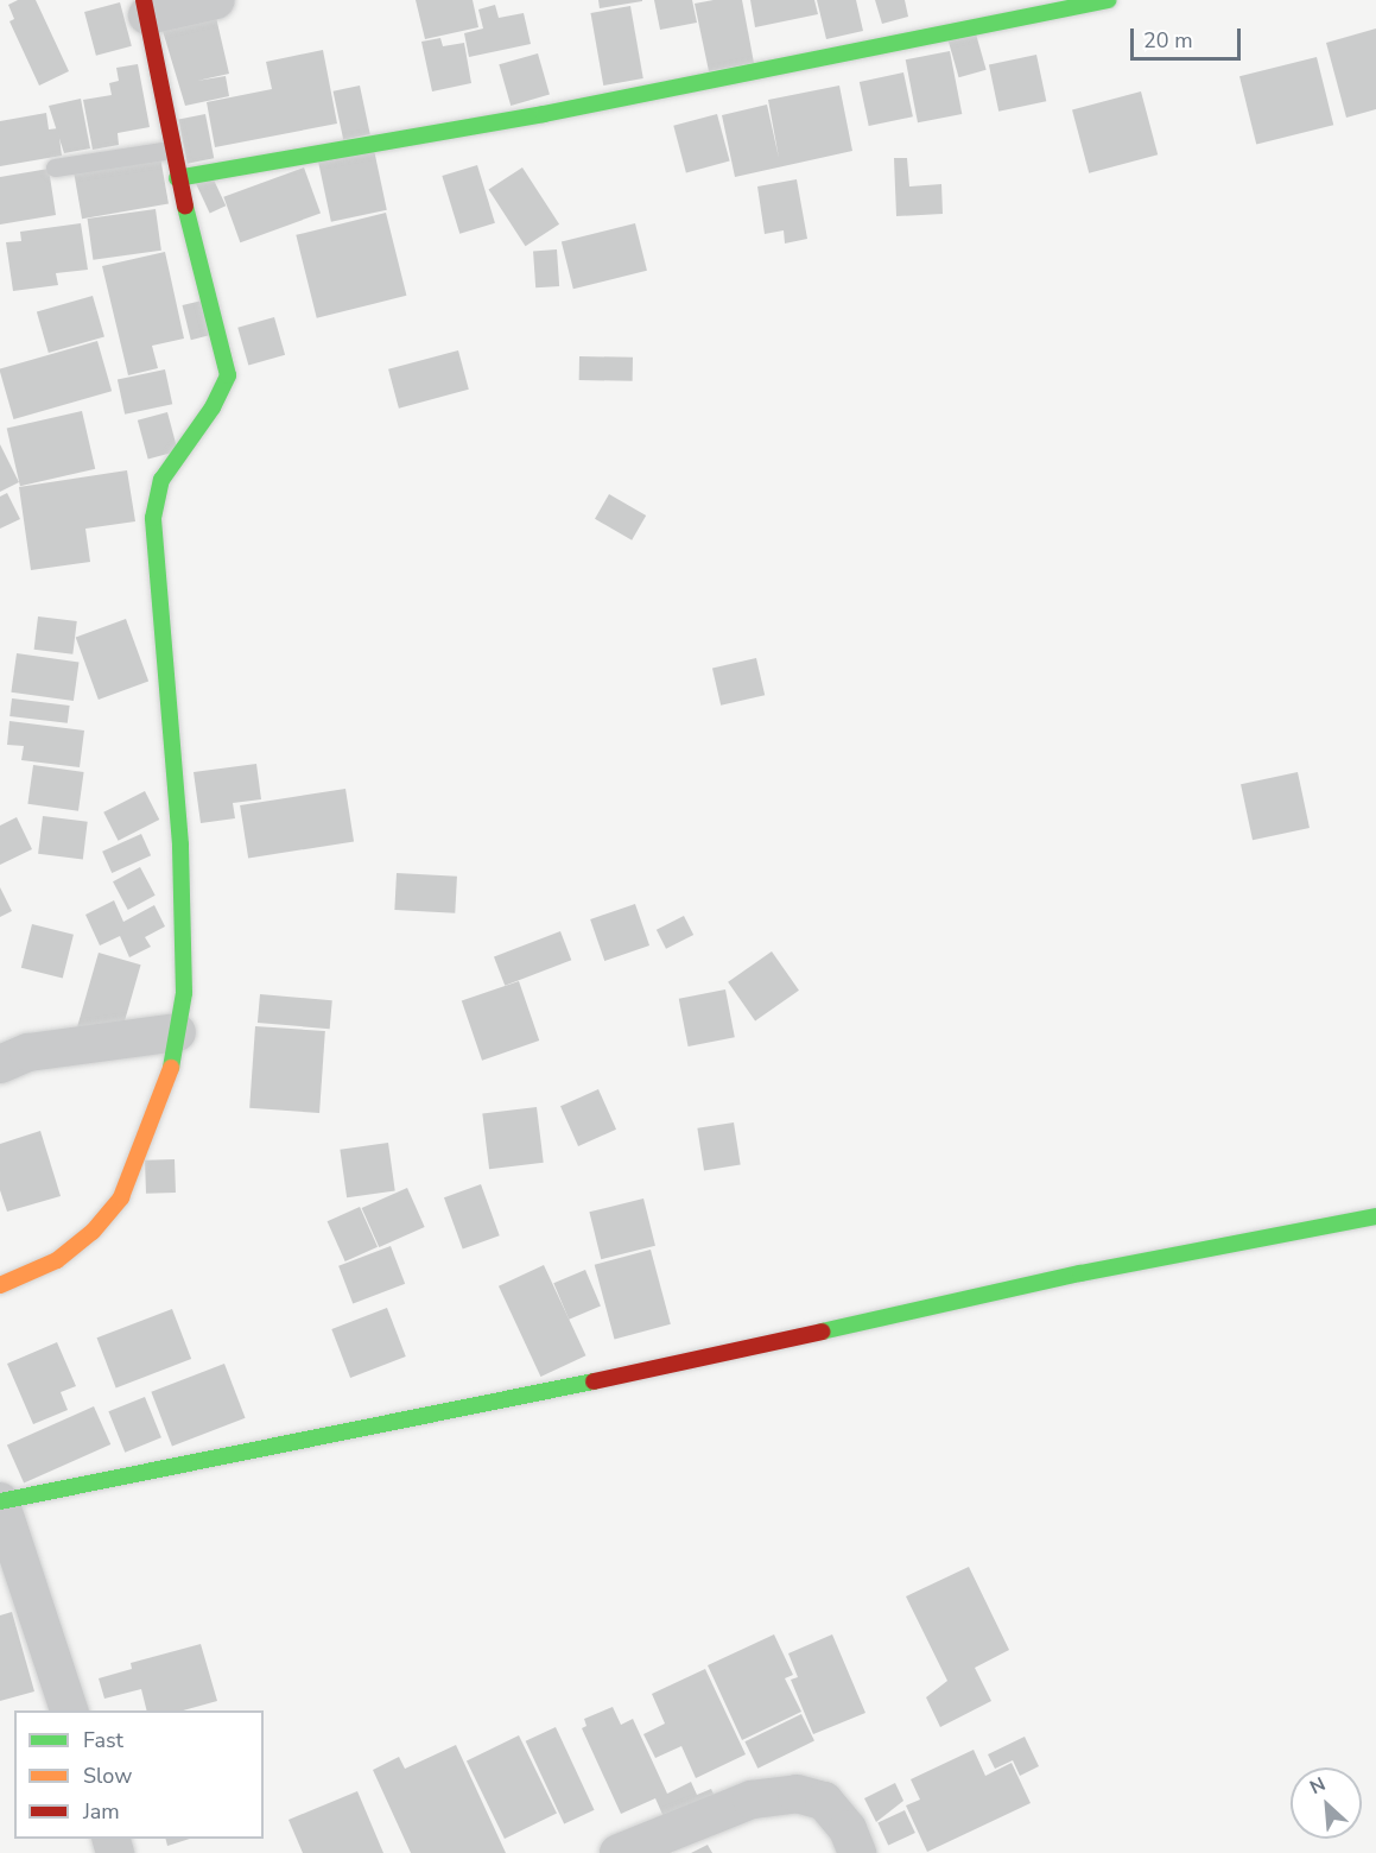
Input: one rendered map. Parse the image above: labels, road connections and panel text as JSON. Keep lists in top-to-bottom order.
{
  "legend": ["Fast", "Slow", "Jam"],
  "scale_bar": "20 m",
  "north": "top left"
}
